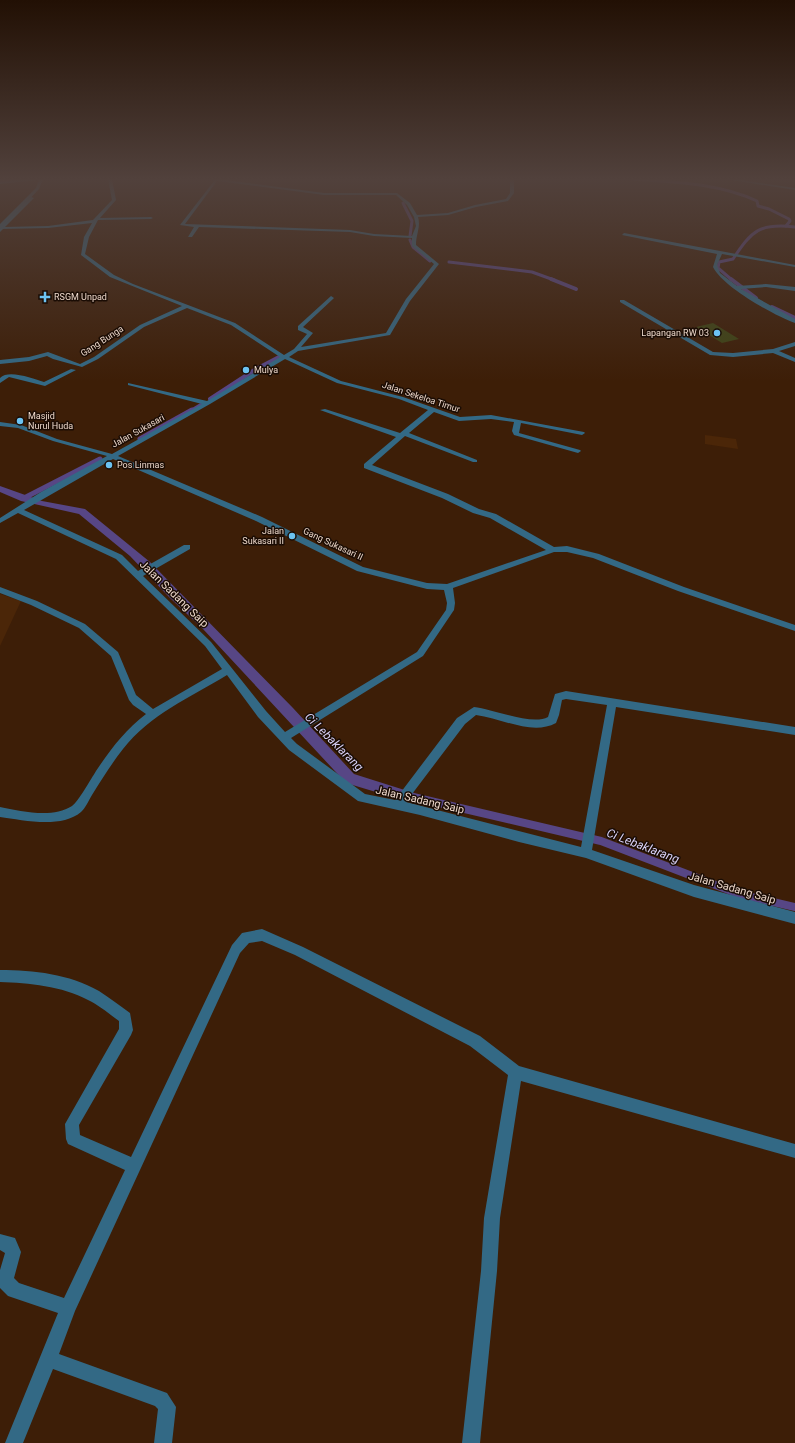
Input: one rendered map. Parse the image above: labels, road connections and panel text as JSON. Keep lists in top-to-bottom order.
{
  "streets": {
    "street": [
      "Gang Bunga",
      "Jalan Sekeloa Timur",
      "Jalan Sukasari",
      "Gang Sukasari Il",
      "Jalan Sadang Saip"
    ]
  },
  "crossings": [
    ["Gang Bunga", "Jalan Sekeloa Timur"],
    ["Jalan Sekeloa Timur", "Jalan Sukasari"],
    ["Jalan Sukasari", "Gang Sukasari Il"],
    ["Jalan Sukasari", "Jalan Sadang Saip"]
  ],
  "water": ["Ci Lebaklarang"],
  "places": {
    "health": ["RSGM Unpad"],
    "other": [
      "Lapangan RW 03",
      "Mulya",
      "Masjid Nurul Huda",
      "Pos Linmas",
      "Jalan Sukasari II"
    ]
  }
}
